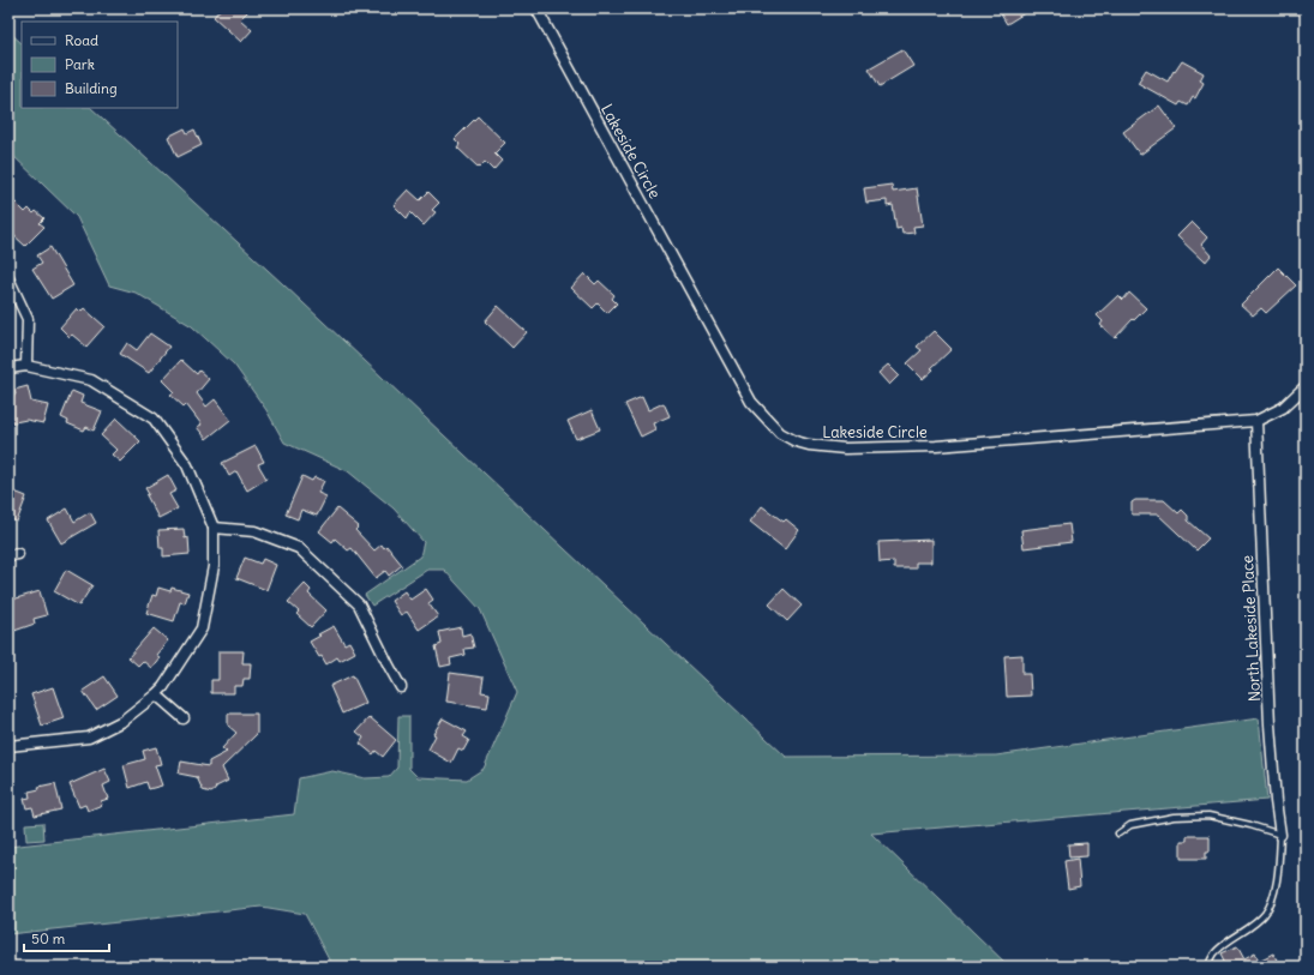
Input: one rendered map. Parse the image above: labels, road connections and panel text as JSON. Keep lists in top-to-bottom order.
{
  "streets": {
    "street": ["Lakeside Circle", "North Lakeside Place"]
  },
  "crossings": [
    ["Lakeside Circle", "North Lakeside Place"]
  ],
  "legend": ["Road", "Park", "Building"],
  "scale_bar": "50 m"
}
